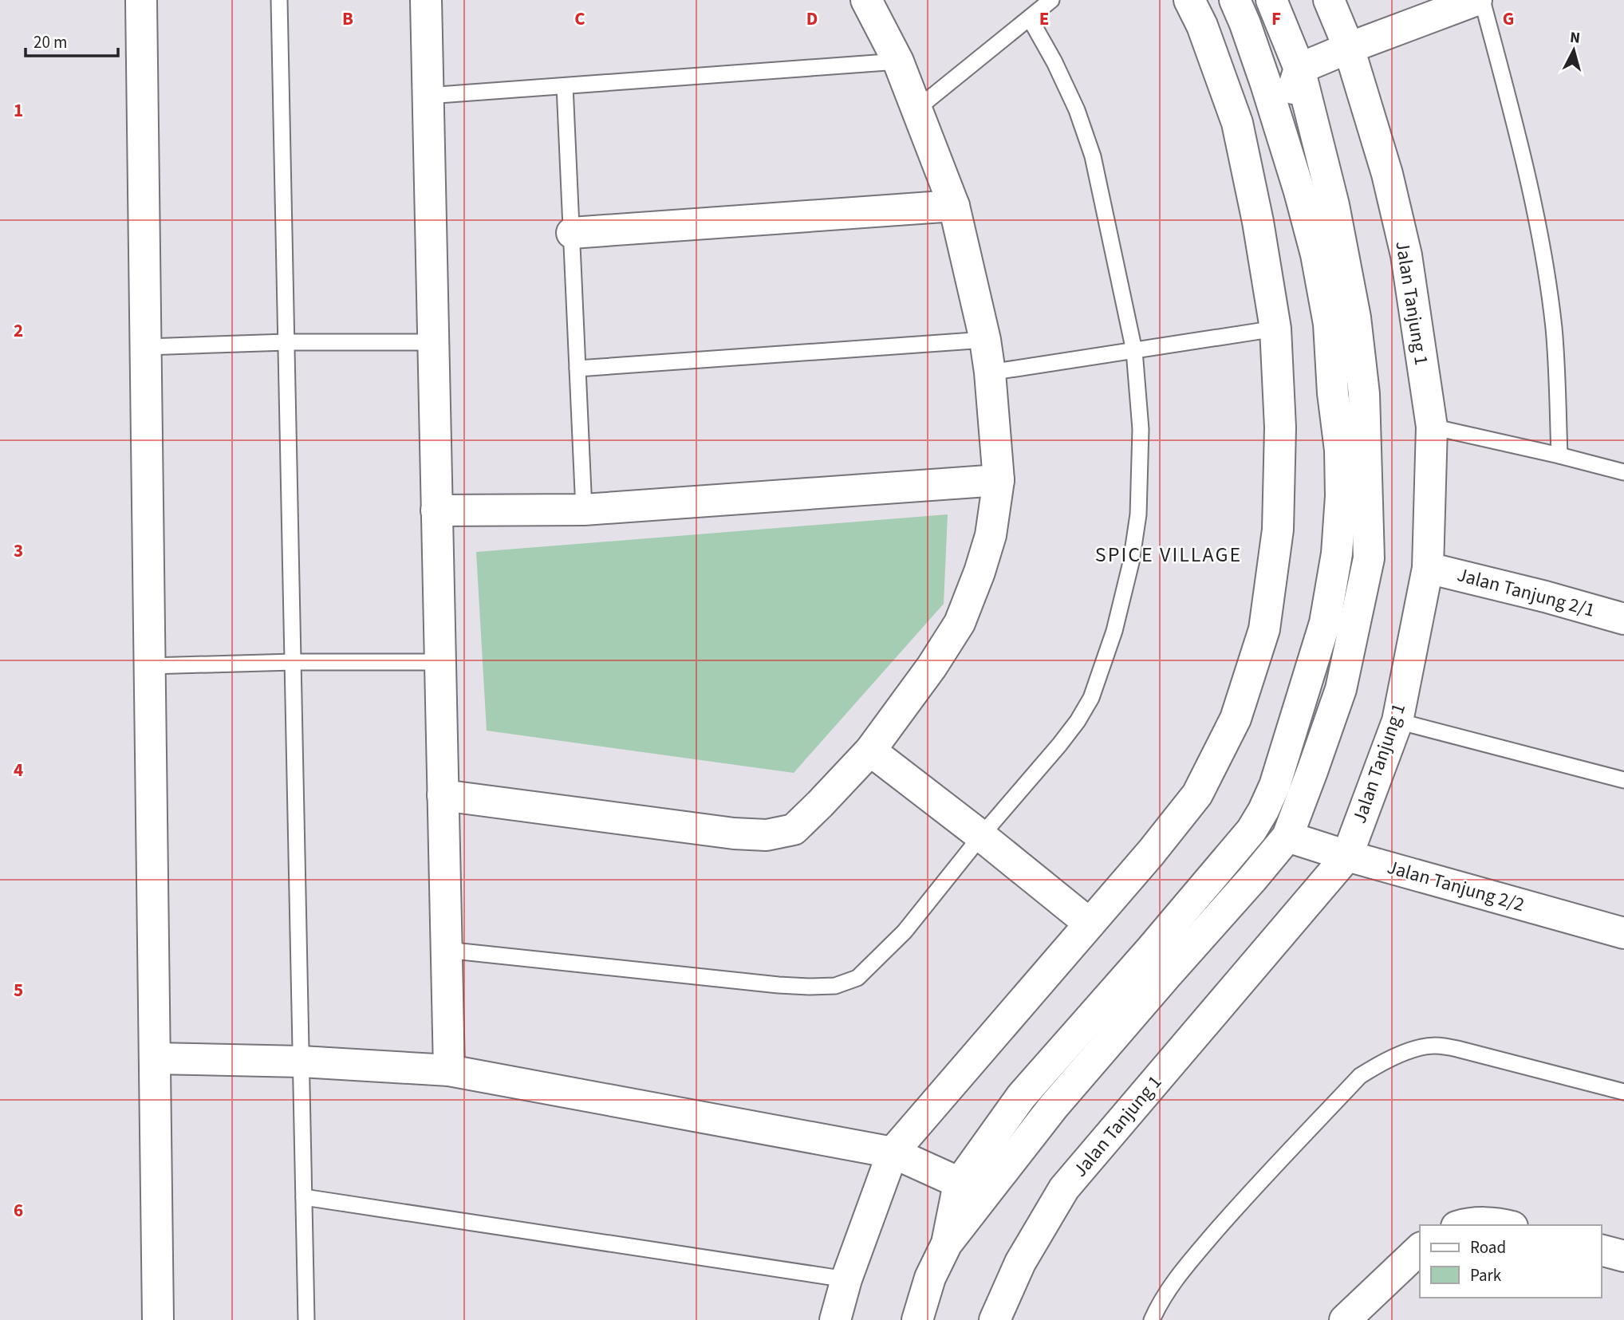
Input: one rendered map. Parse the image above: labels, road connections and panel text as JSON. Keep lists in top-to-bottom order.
{
  "streets": {
    "street": ["Jalan Tanjung 1", "Jalan Tanjung 2/1", "Jalan Tanjung 2/2"]
  },
  "crossings": [
    ["Jalan Tanjung 1", "Jalan Tanjung 2/1"],
    ["Jalan Tanjung 1", "Jalan Tanjung 2/2"]
  ],
  "districts": ["SPICE VILLAGE"],
  "legend": ["Road", "Park"],
  "scale_bar": "20 m",
  "north": "top",
  "grid": {
    "columns": [
      "B",
      "C",
      "D",
      "E",
      "F",
      "G"
    ],
    "rows": [
      "1",
      "2",
      "3",
      "4",
      "5",
      "6"
    ]
  }
}
